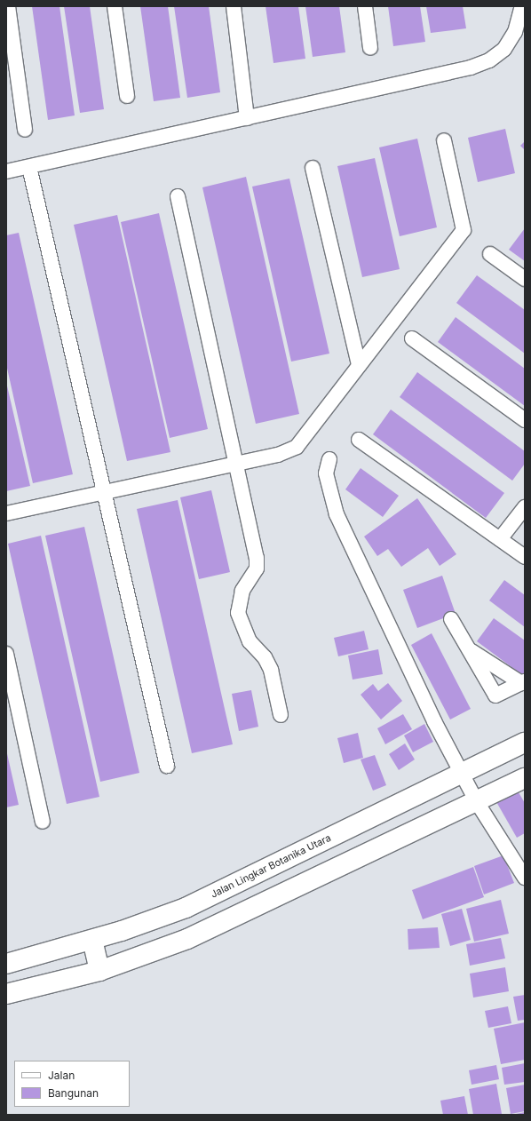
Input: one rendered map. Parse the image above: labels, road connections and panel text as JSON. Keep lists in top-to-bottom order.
{
  "streets": {
    "street": ["Jalan Lingkar Botanika Utara"]
  },
  "legend": ["Jalan", "Bangunan"]
}
